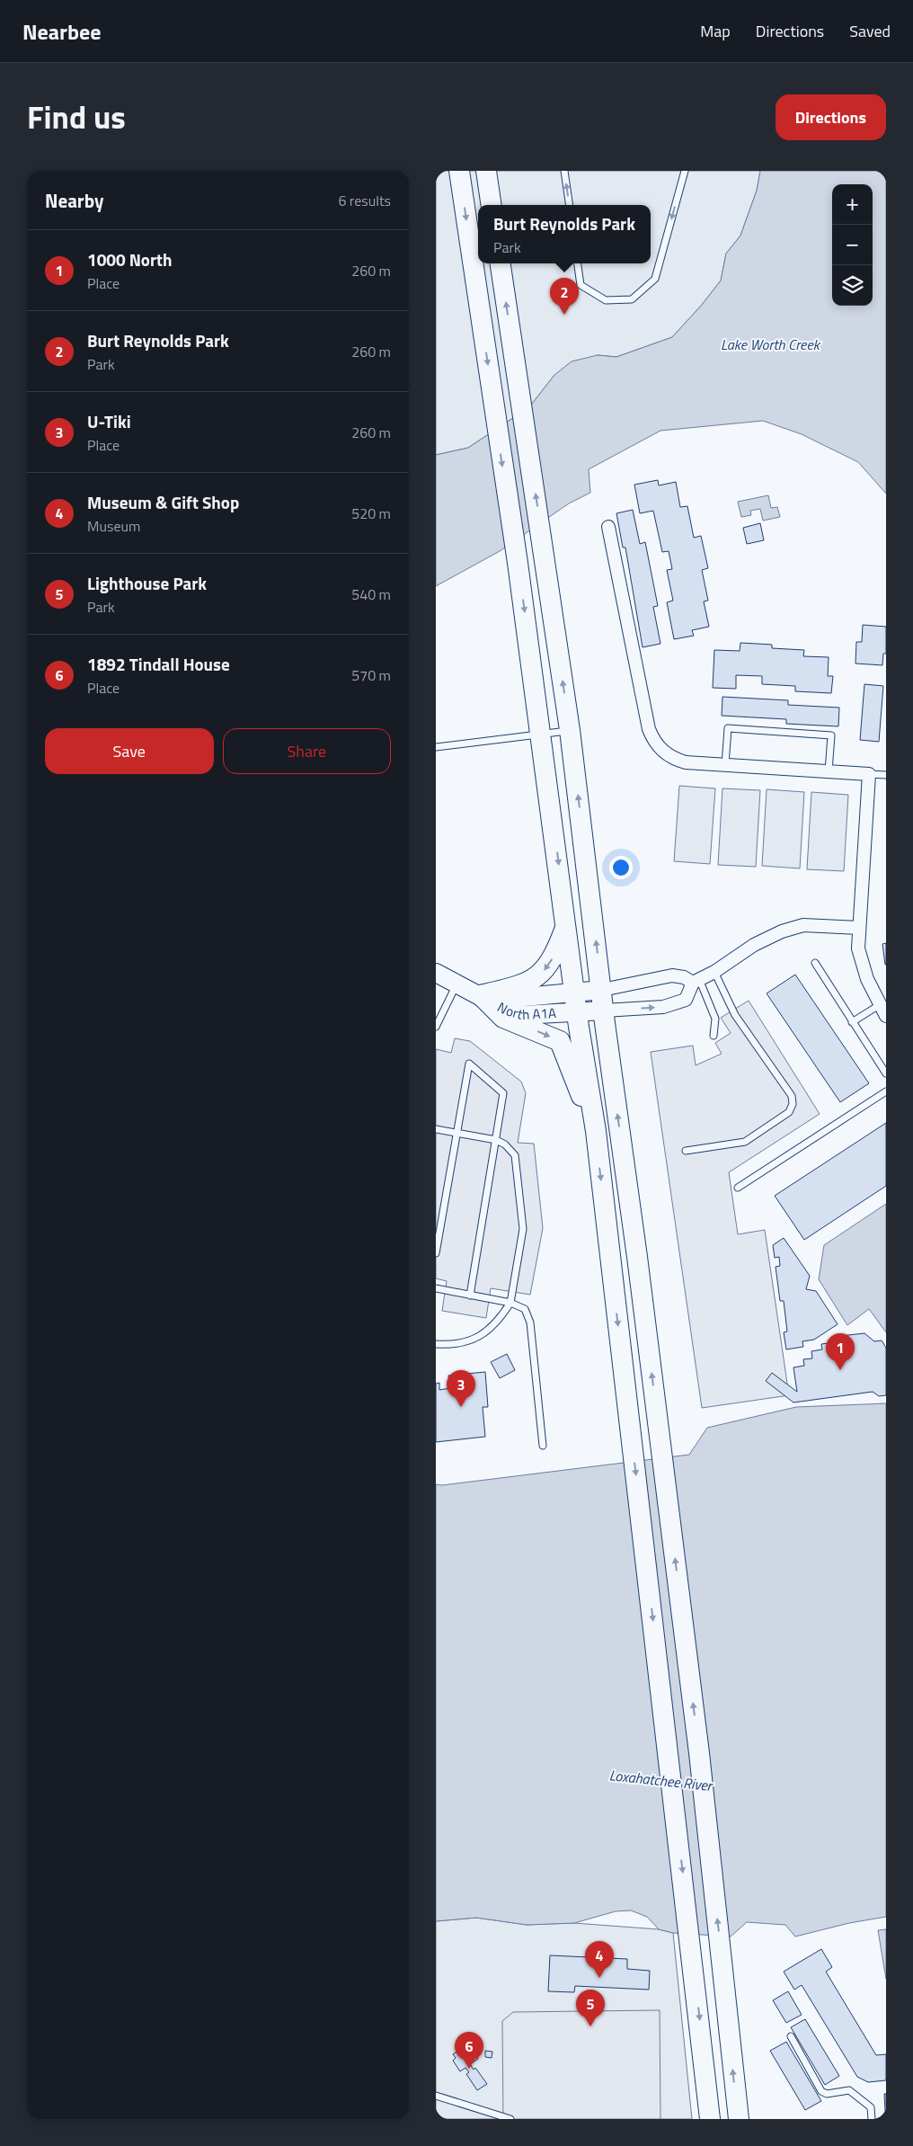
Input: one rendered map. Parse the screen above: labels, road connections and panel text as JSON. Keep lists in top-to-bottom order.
{
  "streets": {
    "street": ["North A1A"]
  },
  "water": ["Lake Worth Creek", "Loxahatchee River"],
  "page": {
    "header": "Nearbee",
    "nav": ["Map", "Directions", "Saved"],
    "title": "Find us",
    "buttons": [
      "Directions",
      ["Save", "Share"]
    ],
    "heading": ["Nearby", "6 results"],
    "map_buttons": ["+", "−"],
    "popup": ["Burt Reynolds Park", "Park"],
    "list": [
      {
        "mark": "1",
        "name": "1000 North",
        "note": "Place",
        "value": "260 m"
      },
      {
        "mark": "2",
        "name": "Burt Reynolds Park",
        "note": "Park",
        "value": "260 m"
      },
      {
        "mark": "3",
        "name": "U-Tiki",
        "note": "Place",
        "value": "260 m"
      },
      {
        "mark": "4",
        "name": "Museum & Gift Shop",
        "note": "Museum",
        "value": "520 m"
      },
      {
        "mark": "5",
        "name": "Lighthouse Park",
        "note": "Park",
        "value": "540 m"
      },
      {
        "mark": "6",
        "name": "1892 Tindall House",
        "note": "Place",
        "value": "570 m"
      }
    ],
    "pins": [
      "2",
      "1",
      "3",
      "4",
      "5",
      "6"
    ]
  }
}
